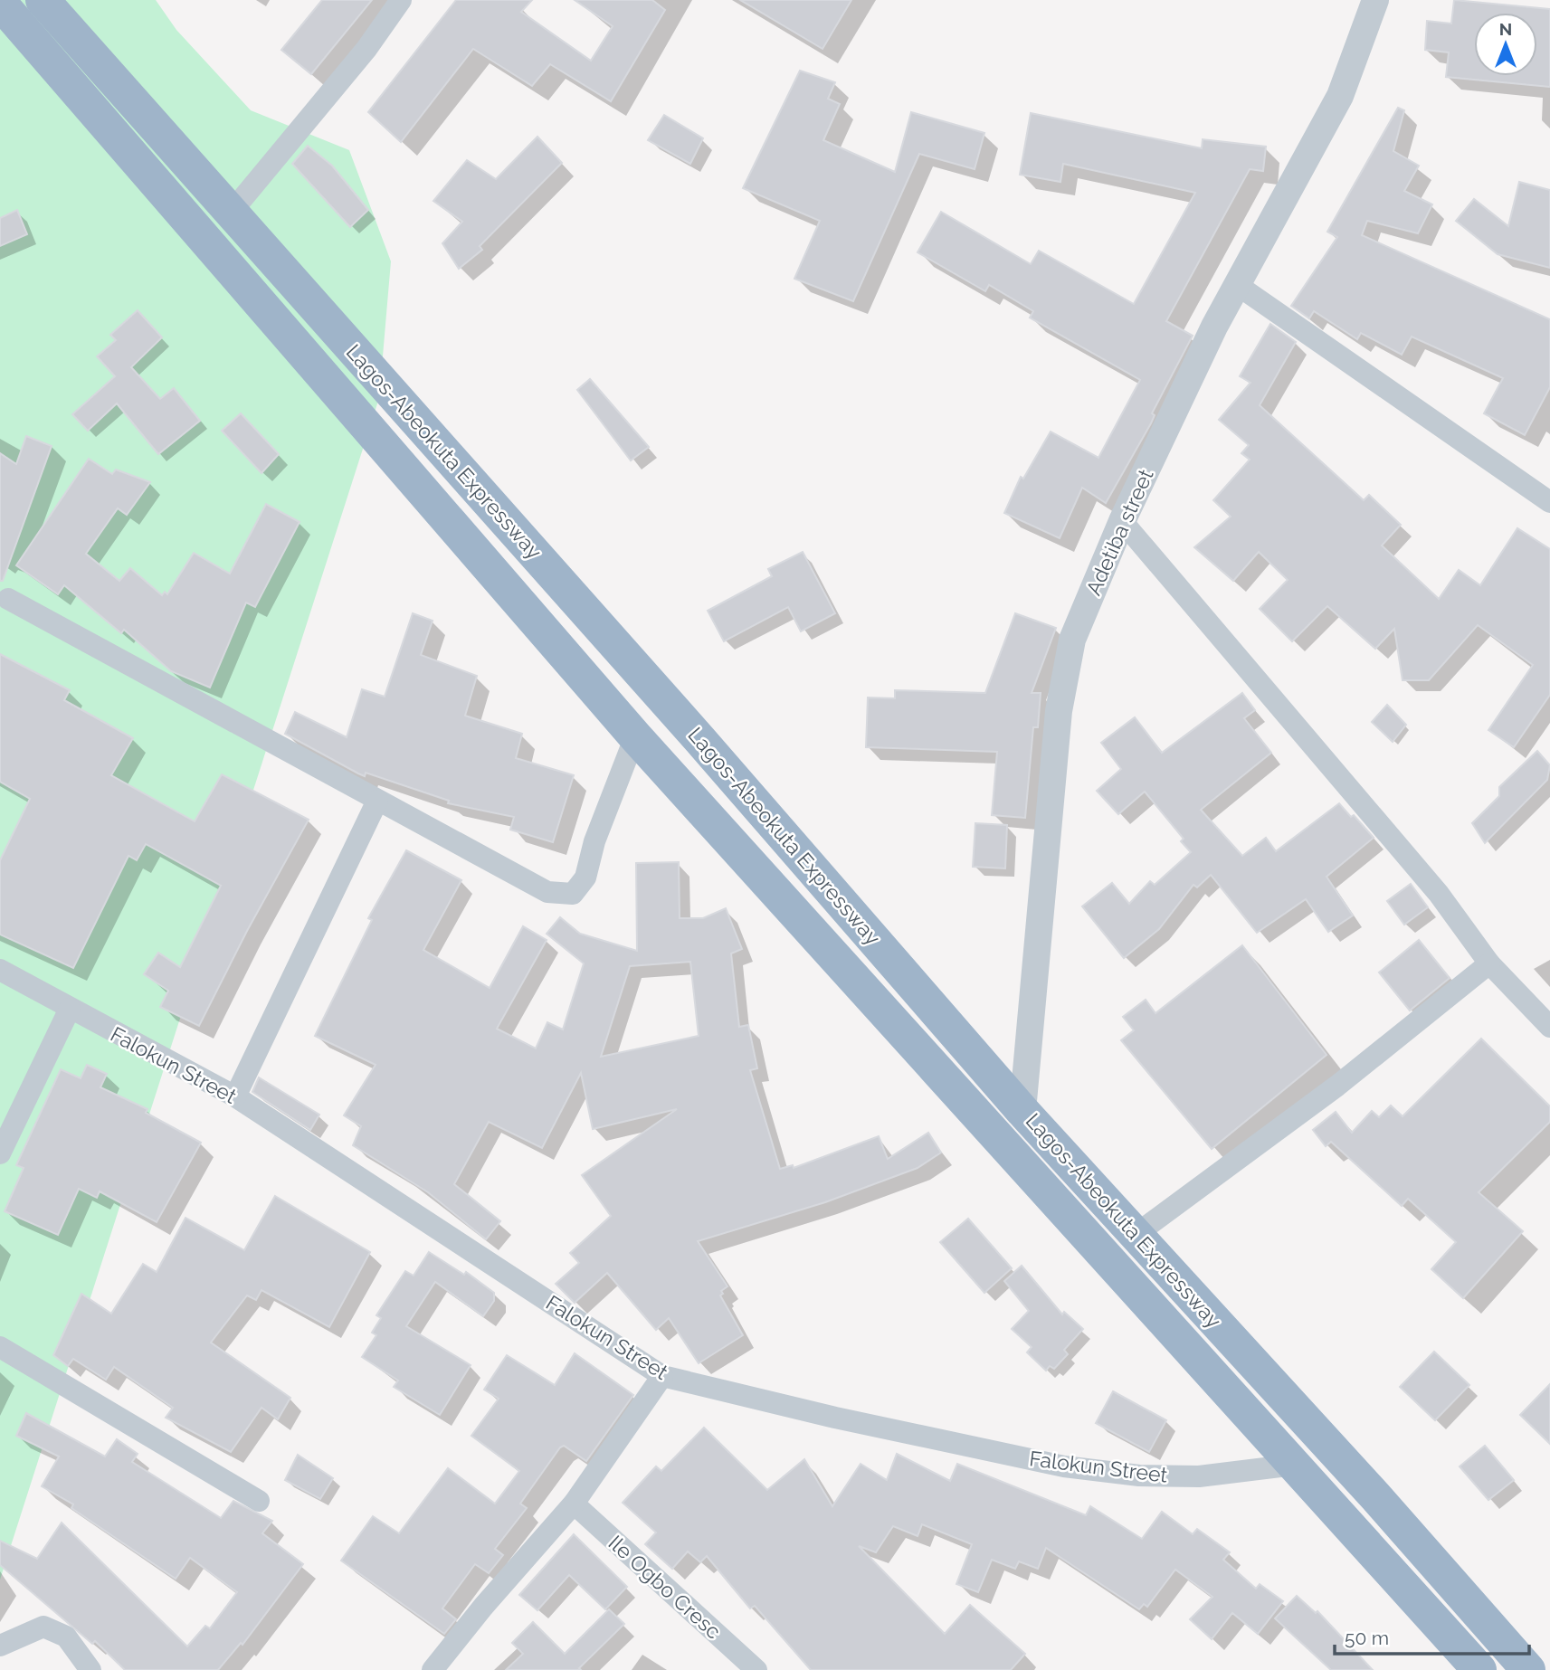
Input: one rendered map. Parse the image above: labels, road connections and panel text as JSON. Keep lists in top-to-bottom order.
{
  "streets": {
    "highway": ["Lagos-Abeokuta Expressway"],
    "street": ["Adetiba street", "Falokun Street", "Ile Ogbo Cresc"]
  },
  "crossings": [
    ["Lagos-Abeokuta Expressway", "Adetiba street"],
    ["Lagos-Abeokuta Expressway", "Falokun Street"]
  ],
  "scale_bar": "50 m",
  "north": "top"
}
